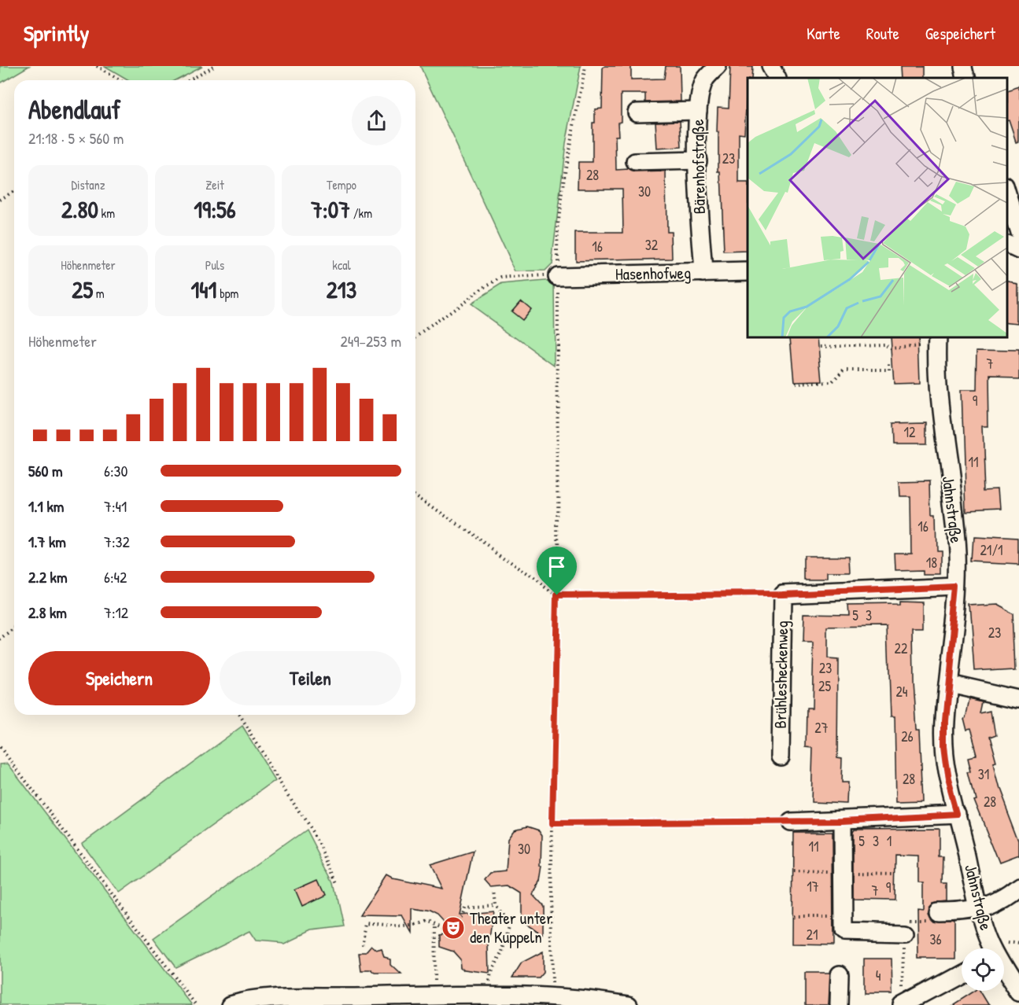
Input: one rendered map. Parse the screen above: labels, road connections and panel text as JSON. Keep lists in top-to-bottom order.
{
  "streets": {
    "street": [
      "Bärenhofstraße",
      "Hasenhofweg",
      "Jahnstraße",
      "Brühlesheckenweg"
    ]
  },
  "crossings": [
    ["Bärenhofstraße", "Hasenhofweg"]
  ],
  "places": {
    "theatre": ["Theater unter den Kuppeln"]
  },
  "house_numbers": [
    "23",
    "28",
    "30",
    "32",
    "16",
    "7",
    "9",
    "12",
    "11",
    "16",
    "21/1",
    "18",
    "5",
    "3",
    "23",
    "22",
    "23",
    "25",
    "24",
    "27",
    "26",
    "31",
    "28",
    "28",
    "5",
    "3",
    "1",
    "11",
    "30",
    "17",
    "9",
    "7",
    "21",
    "36",
    "4"
  ],
  "page": {
    "header": "Sprintly",
    "nav": ["Karte", "Route", "Gespeichert"],
    "heading": ["Abendlauf", "21:18 · 5 × 560 m"],
    "stats": [
      ["Distanz", "2.80 km"],
      ["Zeit", "19:56"],
      ["Tempo", "7:07 /km"],
      ["Höhenmeter", "25 m"],
      ["Puls", "141 bpm"],
      ["kcal", "213"]
    ],
    "chart": ["Höhenmeter", "249–253 m"],
    "list": [
      {
        "name": "560 m",
        "note": "6:30"
      },
      {
        "name": "1.1 km",
        "note": "7:41"
      },
      {
        "name": "1.7 km",
        "note": "7:32"
      },
      {
        "name": "2.2 km",
        "note": "6:42"
      },
      {
        "name": "2.8 km",
        "note": "7:12"
      }
    ],
    "buttons": ["Speichern", "Teilen"]
  }
}
